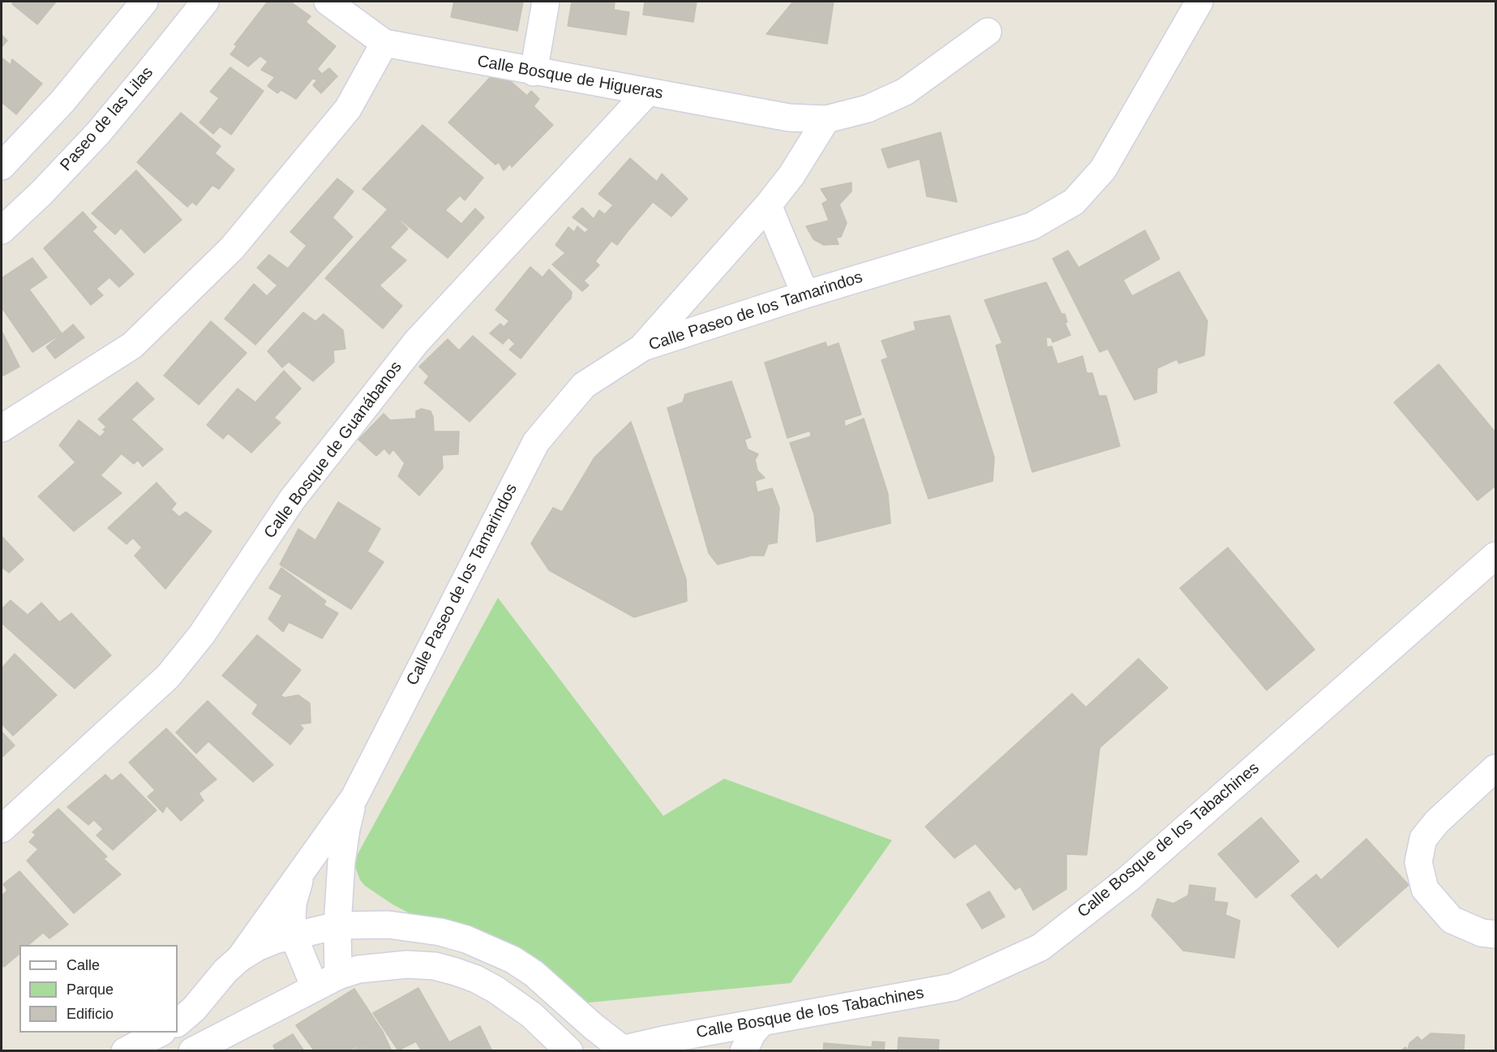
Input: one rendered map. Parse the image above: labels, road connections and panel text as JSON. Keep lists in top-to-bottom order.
{
  "streets": {
    "street": [
      "Calle Bosque de Higueras",
      "Paseo de las Lilas",
      "Calle Paseo de los Tamarindos",
      "Calle Bosque de Guanábanos",
      "Calle Bosque de los Tabachines"
    ]
  },
  "crossings": [
    ["Calle Bosque de Higueras", "Calle Bosque de Guanábanos"]
  ],
  "legend": ["Calle", "Parque", "Edificio"]
}
